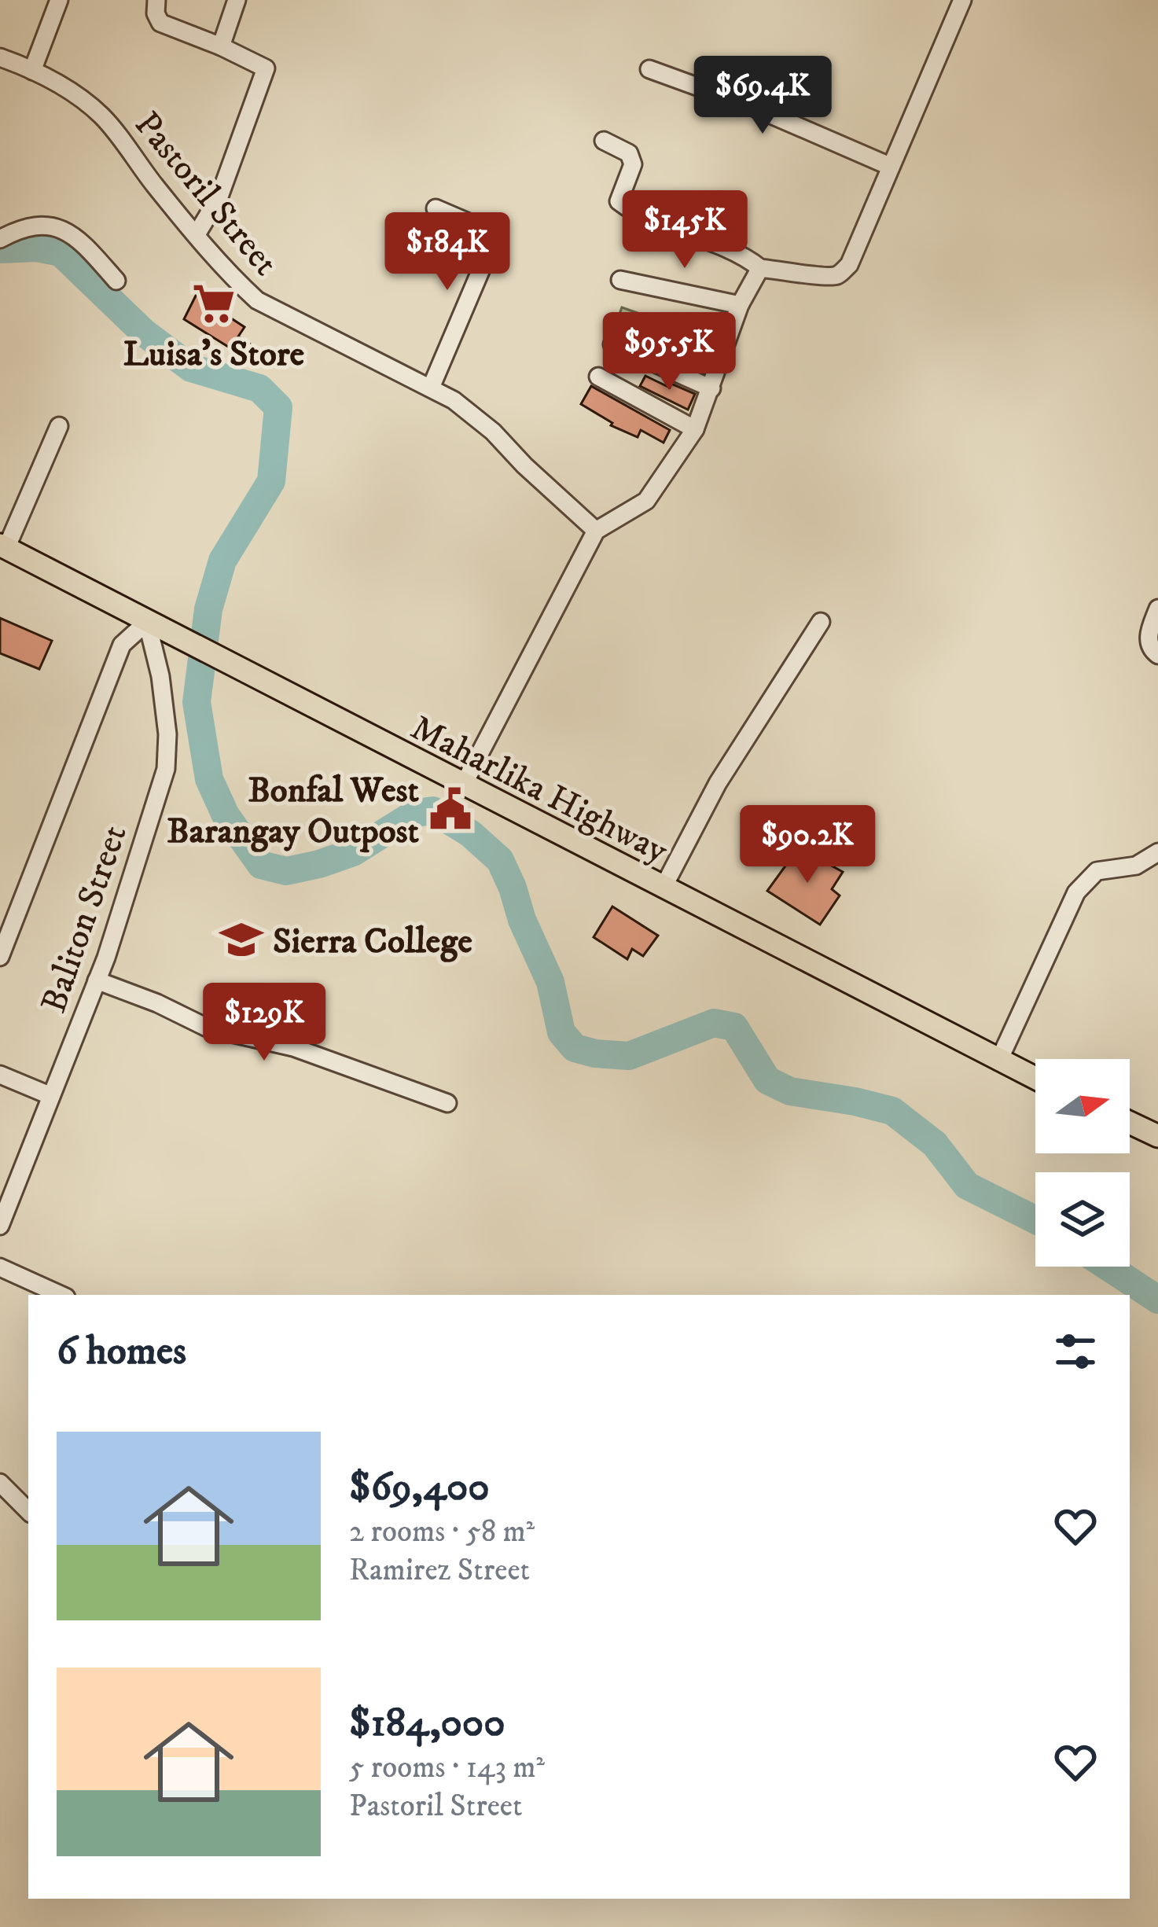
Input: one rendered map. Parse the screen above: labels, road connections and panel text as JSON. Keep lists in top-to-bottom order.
{
  "streets": {
    "main road": ["Maharlika Highway"],
    "street": ["Pastoril Street", "Baliton Street"]
  },
  "crossings": [
    ["Maharlika Highway", "Baliton Street"]
  ],
  "places": {
    "supermarket": ["Luisa's Store"],
    "public building": ["Bonfal West Barangay Outpost"],
    "school or university": ["Sierra College"]
  },
  "north": "right",
  "page": {
    "price": [
      "$69.4K",
      "$145K",
      "$184K",
      "$95.5K",
      "$90.2K",
      "$129K"
    ],
    "heading": "6 homes",
    "list": [
      {
        "name": "$69,400",
        "note": "2 rooms · 58 m² · Ramirez Street"
      },
      {
        "name": "$184,000",
        "note": "5 rooms · 143 m² · Pastoril Street"
      }
    ]
  }
}
